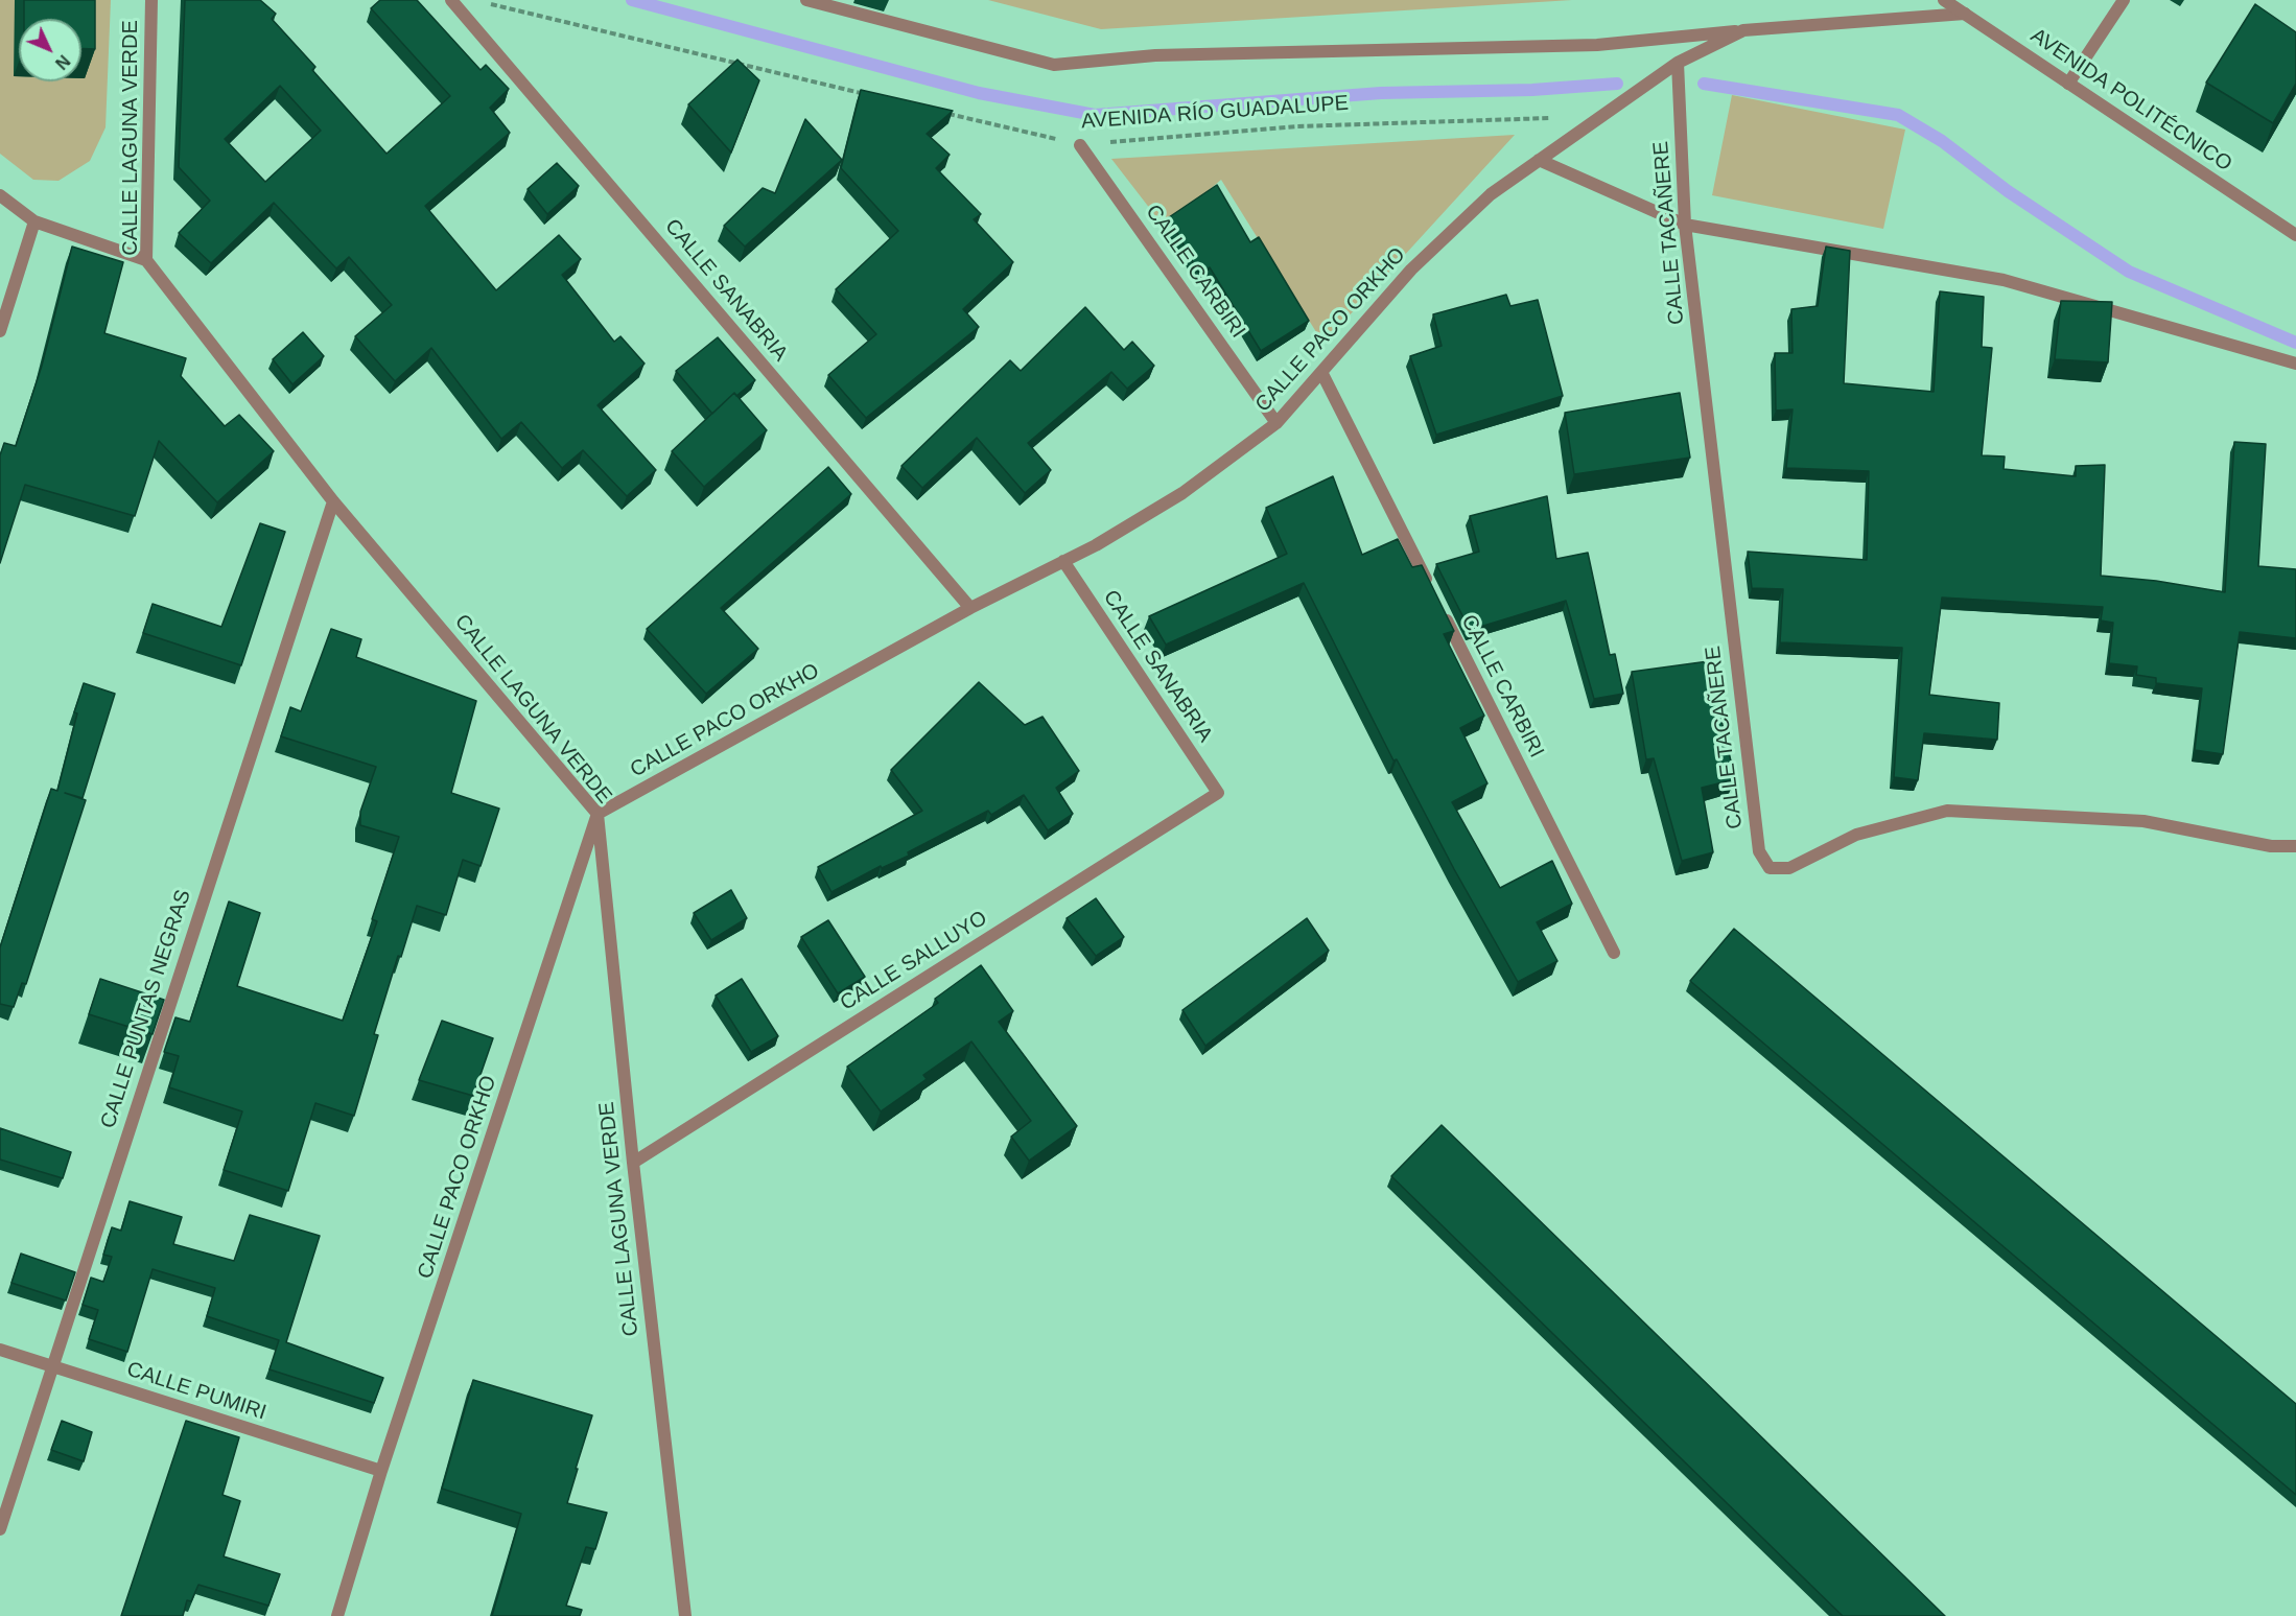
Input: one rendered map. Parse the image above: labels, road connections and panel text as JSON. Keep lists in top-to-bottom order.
{
  "streets": {
    "street": [
      "AVENIDA POLITÉCNICO",
      "CALLE LAGUNA VERDE",
      "CALLE TACAÑERE",
      "CALLE CARBIRI",
      "CALLE SANABRIA",
      "CALLE PACO ORKHO",
      "CALLE SALLUYO",
      "CALLE PUNTAS NEGRAS",
      "CALLE PUMIRI"
    ],
    "path": ["AVENIDA RÍO GUADALUPE"]
  },
  "crossings": [
    ["AVENIDA RÍO GUADALUPE", "CALLE CARBIRI"],
    ["CALLE LAGUNA VERDE", "CALLE PACO ORKHO"],
    ["CALLE LAGUNA VERDE", "CALLE SALLUYO"],
    ["CALLE LAGUNA VERDE", "CALLE PUNTAS NEGRAS"],
    ["CALLE TACAÑERE", "CALLE PACO ORKHO"],
    ["CALLE CARBIRI", "CALLE PACO ORKHO"],
    ["CALLE SANABRIA", "CALLE PACO ORKHO"],
    ["CALLE SANABRIA", "CALLE SALLUYO"],
    ["CALLE PACO ORKHO", "CALLE PUMIRI"],
    ["CALLE PUNTAS NEGRAS", "CALLE PUMIRI"]
  ],
  "north": "bottom right"
}
